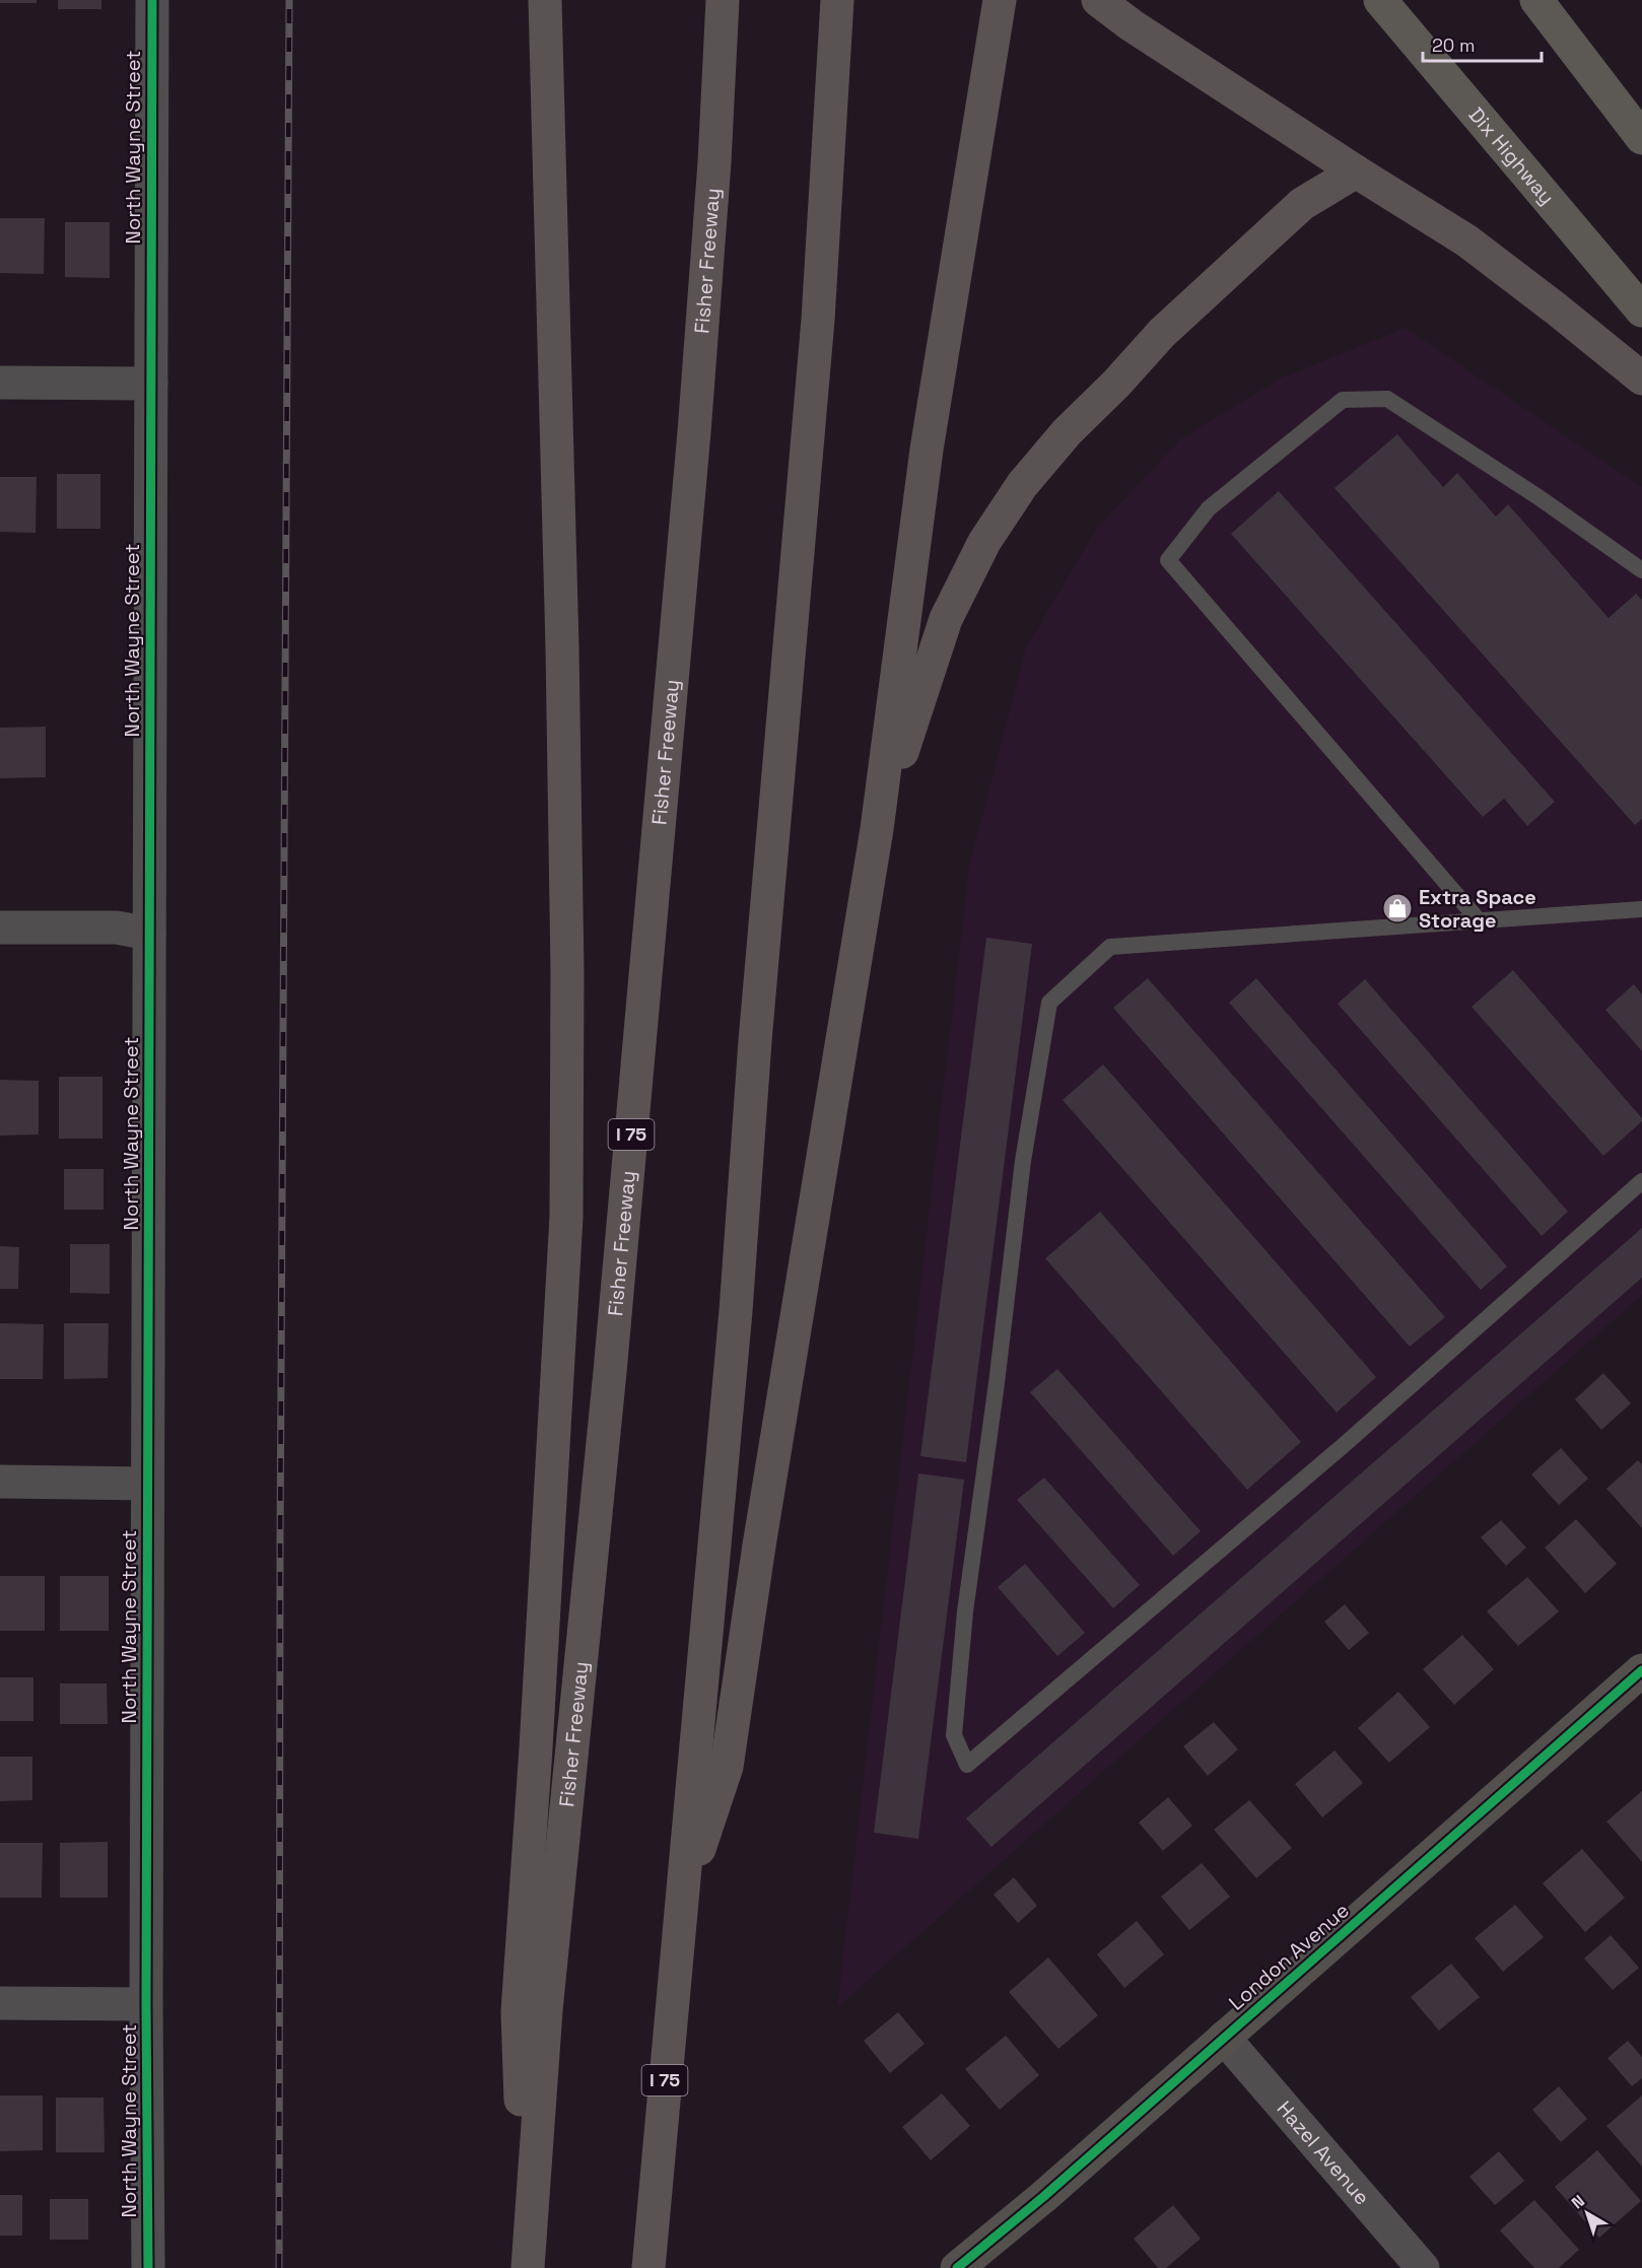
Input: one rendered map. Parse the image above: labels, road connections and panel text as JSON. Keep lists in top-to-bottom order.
{
  "streets": {
    "highway": ["Fisher Freeway", "I 75"],
    "main road": ["Dix Highway"],
    "street": ["North Wayne Street", "London Avenue", "Hazel Avenue"]
  },
  "crossings": [
    ["London Avenue", "Hazel Avenue"]
  ],
  "places": {
    "shop": ["Extra Space Storage"]
  },
  "scale_bar": "20 m",
  "north": "top left"
}
